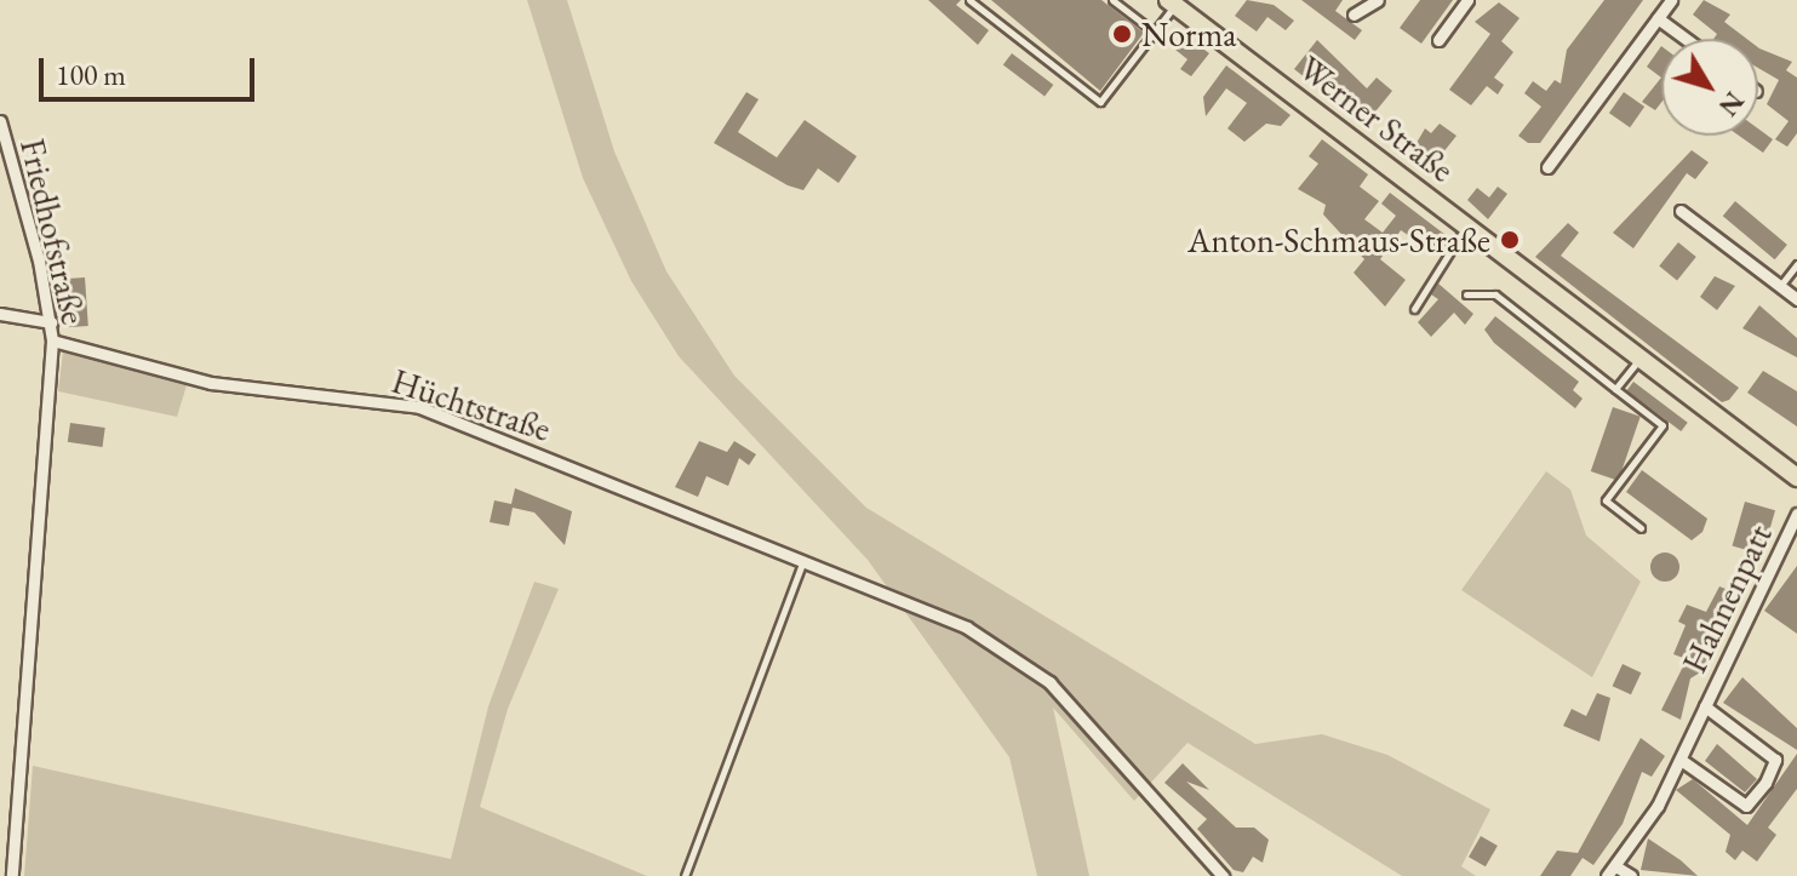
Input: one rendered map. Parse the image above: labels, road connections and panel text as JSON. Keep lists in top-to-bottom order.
{
  "streets": {
    "main road": ["Werner Straße"],
    "street": ["Friedhofstraße", "Hüchtstraße", "Hahnenpatt"]
  },
  "crossings": [
    ["Friedhofstraße", "Hüchtstraße"]
  ],
  "places": ["Norma", "Anton-Schmaus-Straße"],
  "scale_bar": "100 m",
  "north": "bottom right"
}
